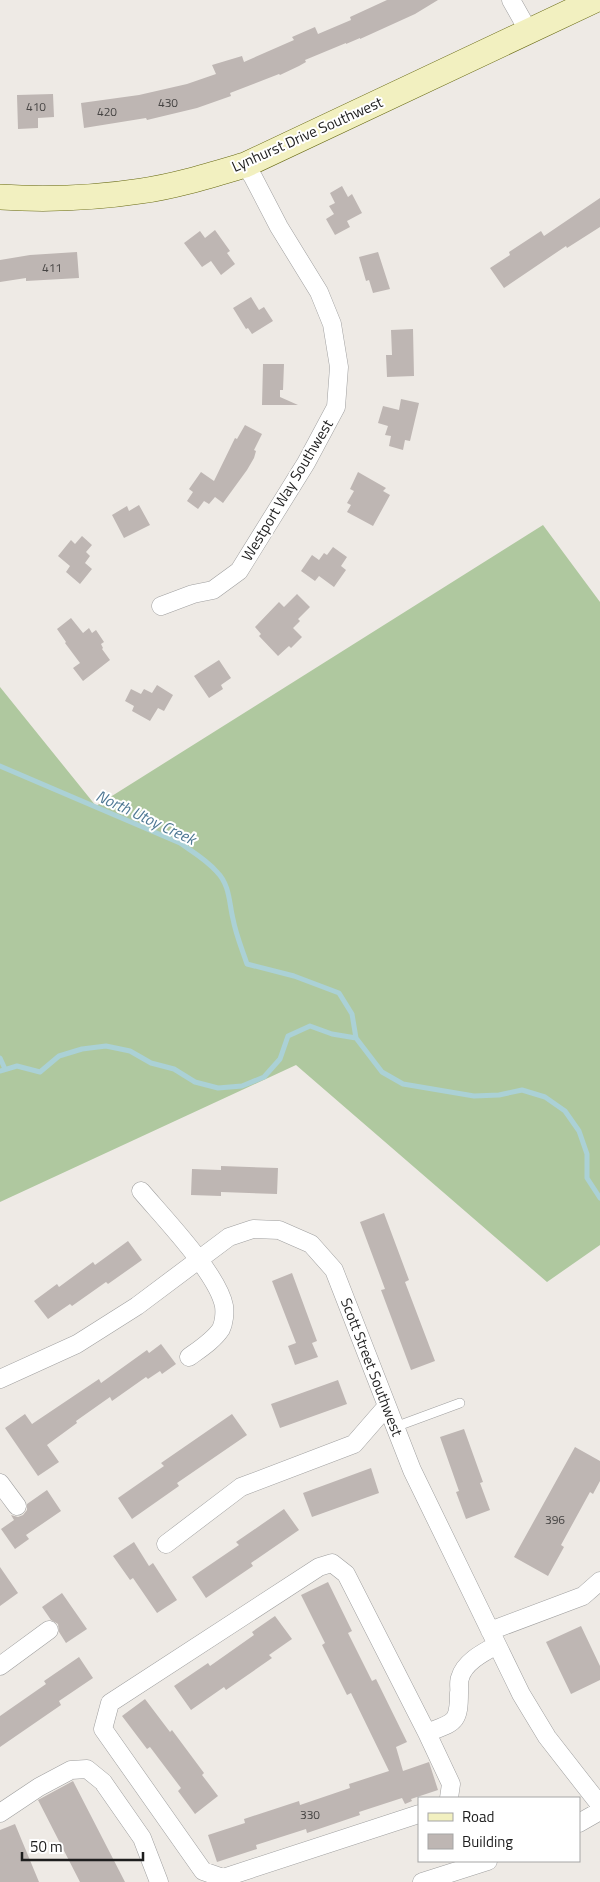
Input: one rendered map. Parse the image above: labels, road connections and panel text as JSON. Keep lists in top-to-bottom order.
{
  "streets": {
    "street": ["Lynhurst Drive Southwest", "Westport Way Southwest", "Scott Street Southwest"]
  },
  "crossings": [
    ["Lynhurst Drive Southwest", "Westport Way Southwest"]
  ],
  "water": ["North Utoy Creek"],
  "house_numbers": [
    "430",
    "410",
    "420",
    "411",
    "396",
    "330"
  ],
  "legend": ["Road", "Building"],
  "scale_bar": "50 m"
}
